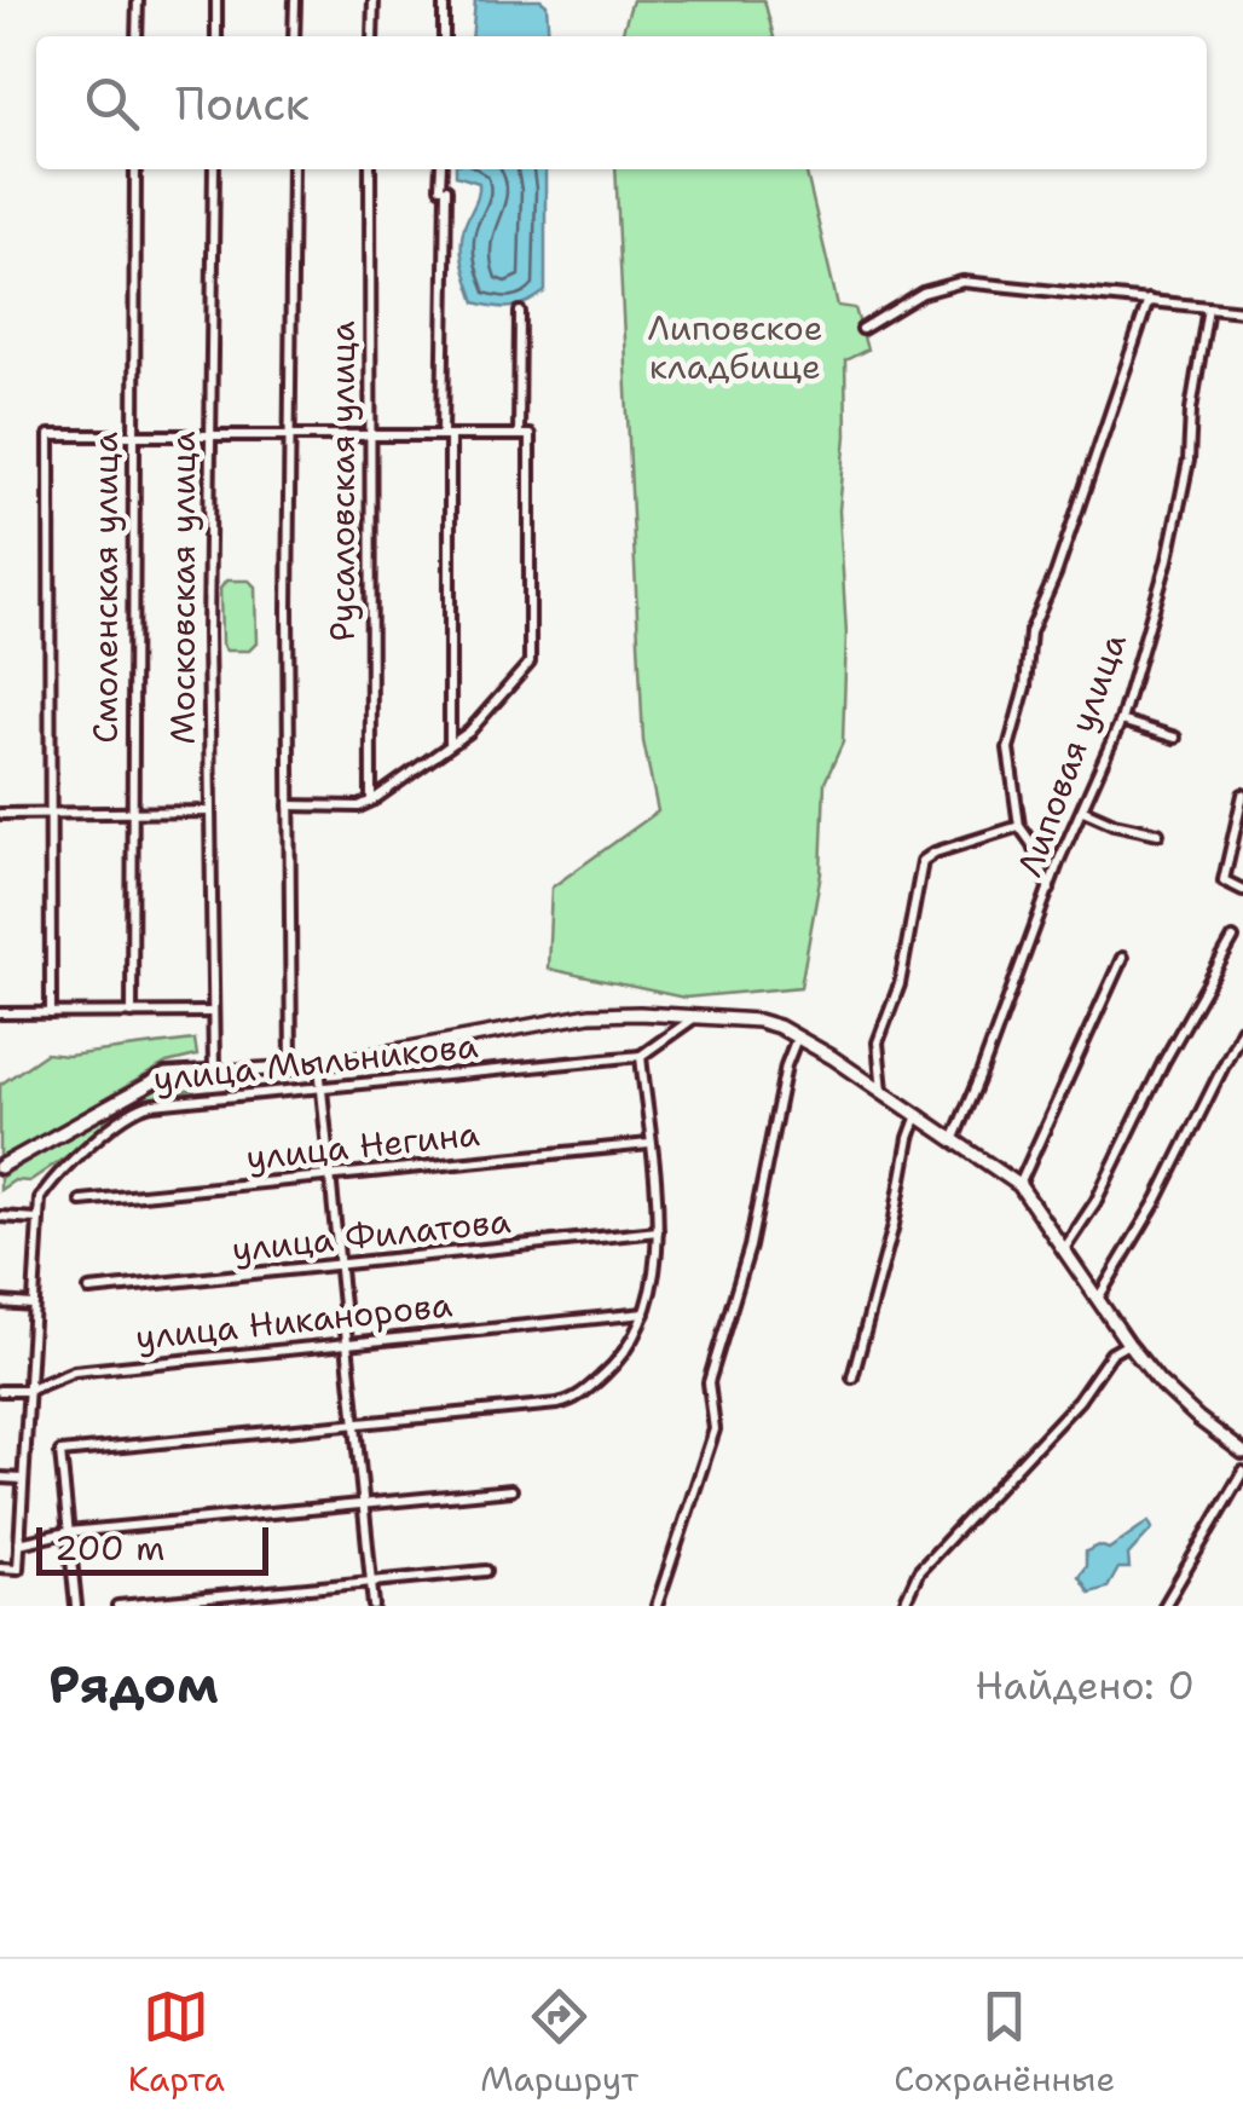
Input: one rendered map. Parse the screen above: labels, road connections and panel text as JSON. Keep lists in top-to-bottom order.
{
  "streets": {
    "street": [
      "Русаловская улица",
      "Смоленская улица",
      "Московская улица",
      "Липовая улица",
      "улица Мыльникова",
      "улица Негина",
      "улица Филатова",
      "улица Никанорова"
    ]
  },
  "crossings": [
    ["улица Мыльникова", "улица Никанорова"]
  ],
  "parks": ["Липовское кладбище"],
  "scale_bar": "200 m",
  "page": {
    "search": "Поиск",
    "scale": "200 m",
    "heading": ["Рядом", "Найдено: 0"],
    "nav": ["Карта", "Маршрут", "Сохранённые"]
  }
}
